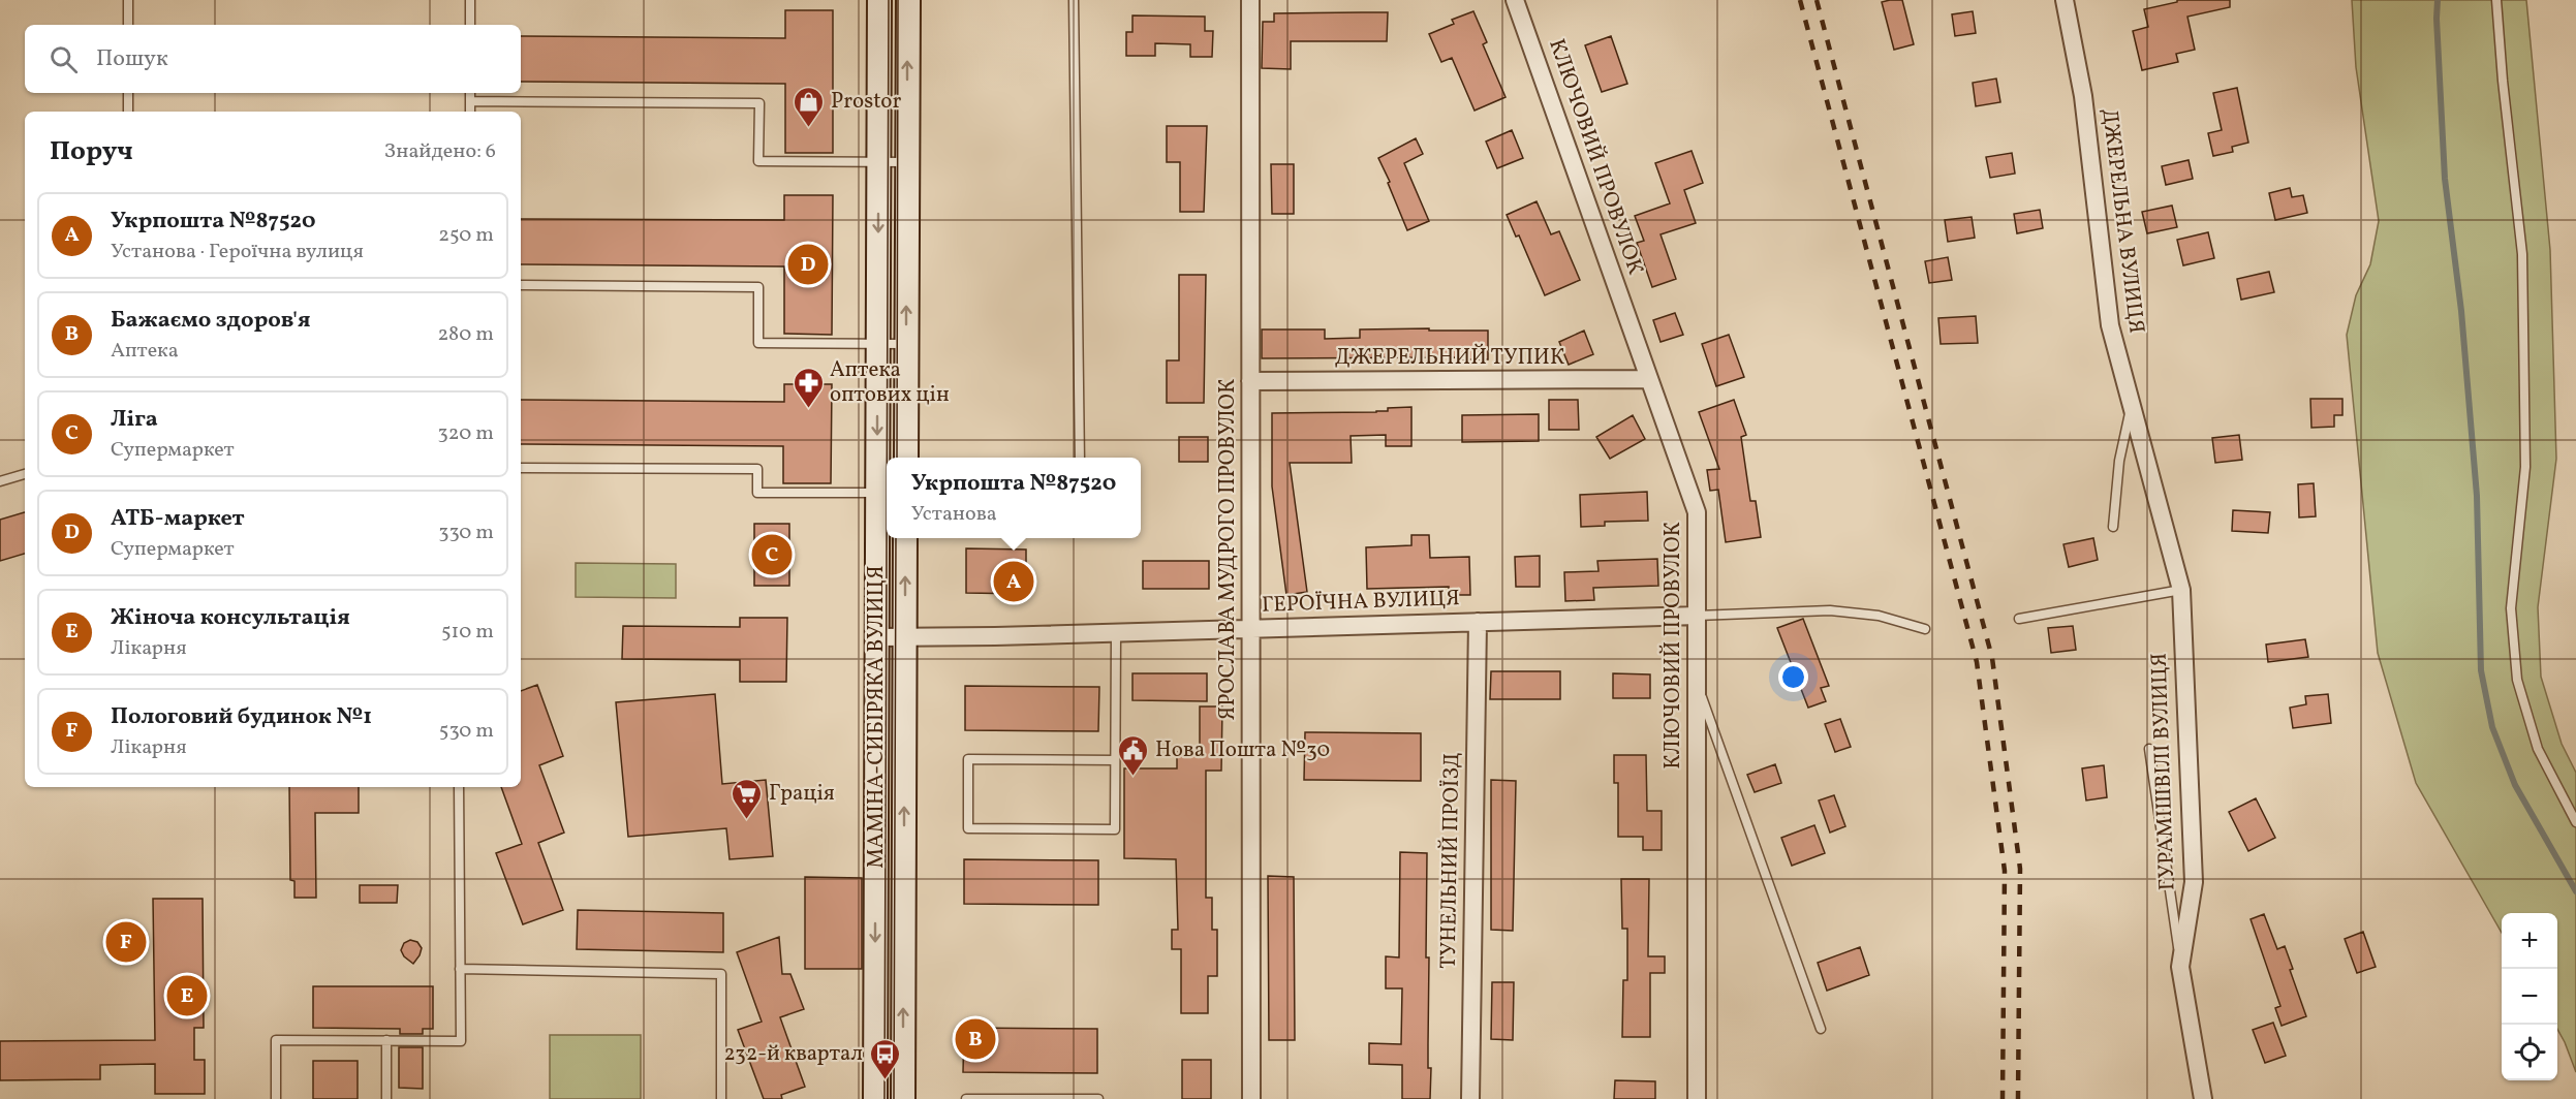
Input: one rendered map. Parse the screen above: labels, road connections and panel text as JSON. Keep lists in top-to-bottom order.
{
  "streets": {
    "main road": ["МАМІНА-СИБІРЯКА ВУЛИЦЯ"],
    "street": [
      "КЛЮЧОВИЙ ПРОВУЛОК",
      "ДЖЕРЕЛЬНА ВУЛИЦЯ",
      "ДЖЕРЕЛЬНИЙ ТУПИК",
      "ЯРОСЛАВА МУДРОГО ПРОВУЛОК",
      "ГЕРОЇЧНА ВУЛИЦЯ",
      "ГУРАМІШВІЛІ ВУЛИЦЯ",
      "ТУНЕЛЬНИЙ ПРОЇЗД"
    ]
  },
  "crossings": [
    ["КЛЮЧОВИЙ ПРОВУЛОК", "ДЖЕРЕЛЬНИЙ ТУПИК"],
    ["КЛЮЧОВИЙ ПРОВУЛОК", "ГЕРОЇЧНА ВУЛИЦЯ"],
    ["ДЖЕРЕЛЬНА ВУЛИЦЯ", "ГУРАМІШВІЛІ ВУЛИЦЯ"],
    ["ДЖЕРЕЛЬНИЙ ТУПИК", "ЯРОСЛАВА МУДРОГО ПРОВУЛОК"],
    ["ЯРОСЛАВА МУДРОГО ПРОВУЛОК", "ГЕРОЇЧНА ВУЛИЦЯ"],
    ["ГЕРОЇЧНА ВУЛИЦЯ", "МАМІНА-СИБІРЯКА ВУЛИЦЯ"],
    ["ГЕРОЇЧНА ВУЛИЦЯ", "ТУНЕЛЬНИЙ ПРОЇЗД"]
  ],
  "places": {
    "shop": ["Prostor"],
    "pharmacy": ["Аптека оптових цін"],
    "public building": ["Нова Пошта №30"],
    "supermarket": ["Грація"],
    "bus stop": ["232-й квартал"]
  },
  "page": {
    "search": "Пошук",
    "heading": ["Поруч", "Знайдено: 6"],
    "list": [
      {
        "mark": "A",
        "name": "Укрпошта №87520",
        "note": "Установа · Героїчна вулиця",
        "value": "250 m"
      },
      {
        "mark": "B",
        "name": "Бажаємо здоров'я",
        "note": "Аптека",
        "value": "280 m"
      },
      {
        "mark": "C",
        "name": "Ліга",
        "note": "Супермаркет",
        "value": "320 m"
      },
      {
        "mark": "D",
        "name": "АТБ-маркет",
        "note": "Супермаркет",
        "value": "330 m"
      },
      {
        "mark": "E",
        "name": "Жіноча консультація",
        "note": "Лікарня",
        "value": "510 m"
      },
      {
        "mark": "F",
        "name": "Пологовий будинок №1",
        "note": "Лікарня",
        "value": "530 m"
      }
    ],
    "pins": [
      "D",
      "C",
      "A",
      "F",
      "E",
      "B"
    ],
    "popup": ["Укрпошта №87520", "Установа"],
    "map_buttons": ["+", "−"]
  }
}
